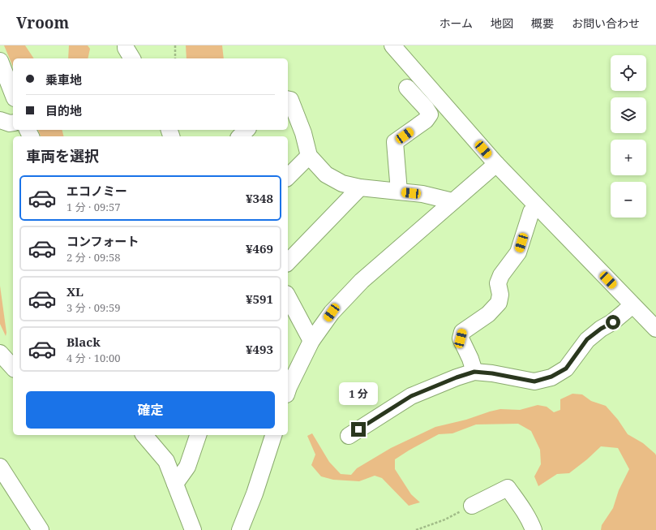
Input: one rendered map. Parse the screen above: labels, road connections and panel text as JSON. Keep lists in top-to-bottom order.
{
  "page": {
    "header": "Vroom",
    "nav": [
      "ホーム",
      "地図",
      "概要",
      "お問い合わせ"
    ],
    "map_buttons": ["+", "−"],
    "banner": ["乗車地", "目的地"],
    "heading": "車両を選択",
    "list": [
      {
        "name": "エコノミー",
        "note": "1 分 · 09:57",
        "value": "¥348"
      },
      {
        "name": "コンフォート",
        "note": "2 分 · 09:58",
        "value": "¥469"
      },
      {
        "name": "XL",
        "note": "3 分 · 09:59",
        "value": "¥591"
      },
      {
        "name": "Black",
        "note": "4 分 · 10:00",
        "value": "¥493"
      }
    ],
    "bubble": "1 分",
    "buttons": "確定"
  }
}
